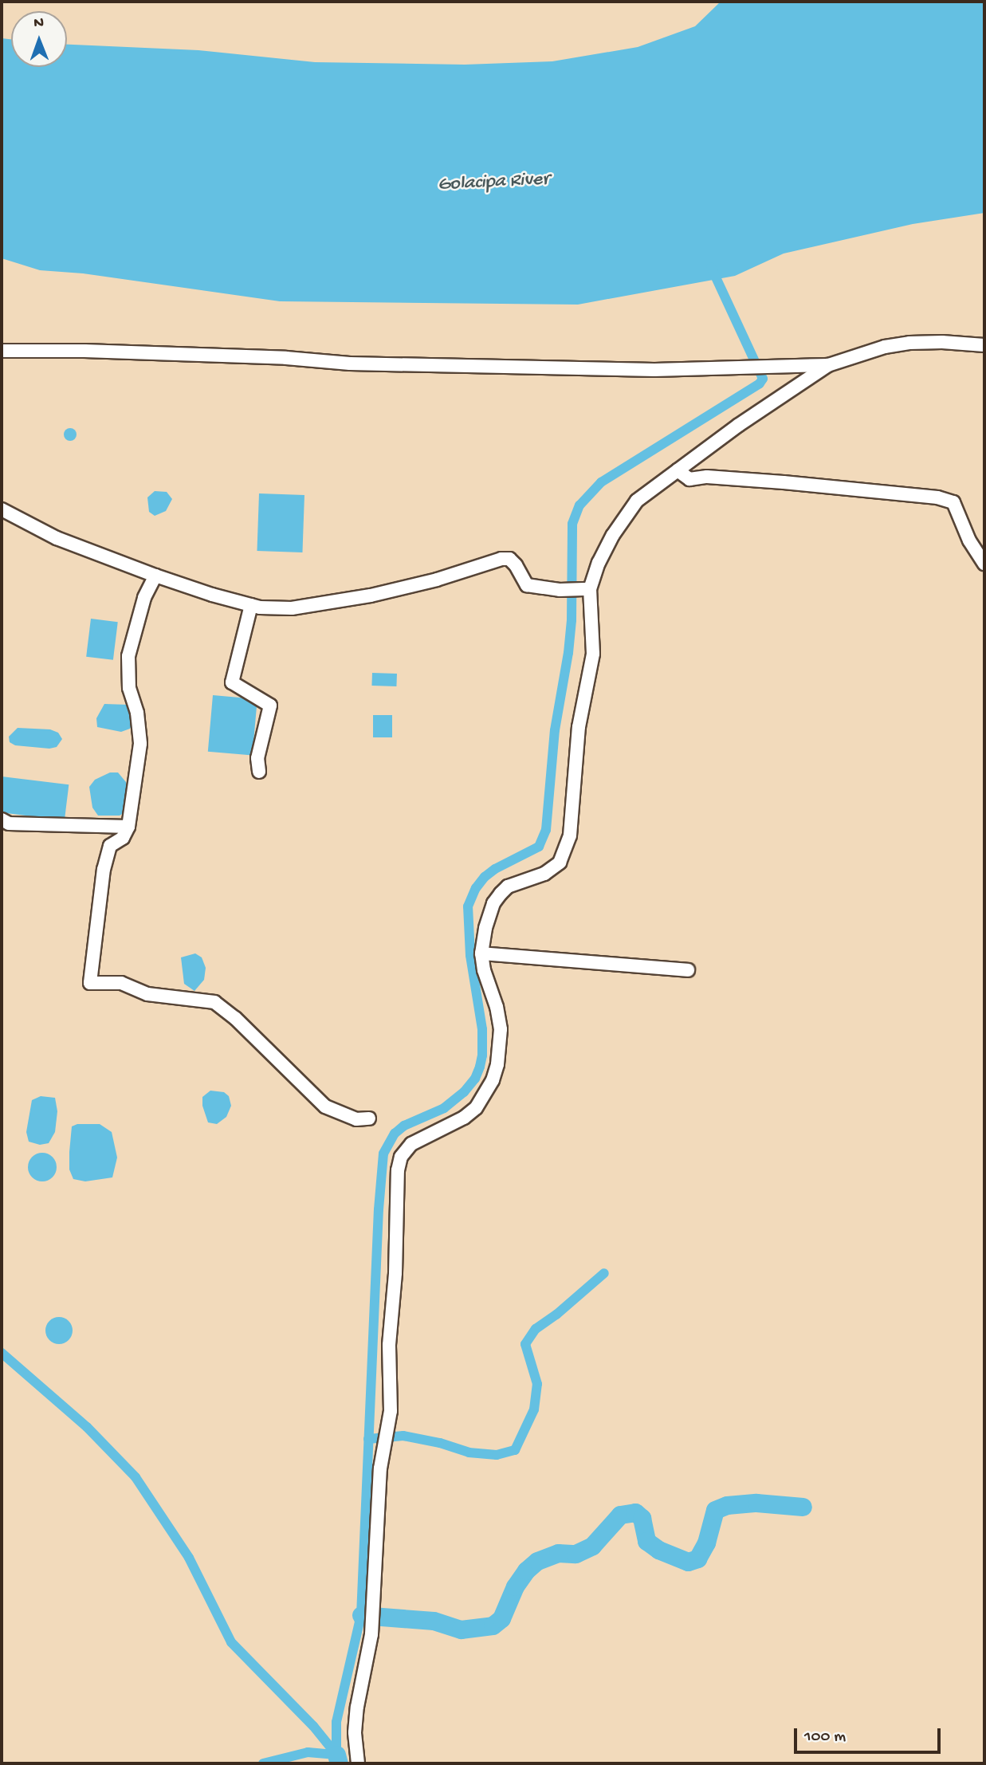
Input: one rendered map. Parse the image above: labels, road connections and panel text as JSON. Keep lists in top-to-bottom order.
{
  "water": ["Golacipa River"],
  "scale_bar": "100 m",
  "north": "top"
}
